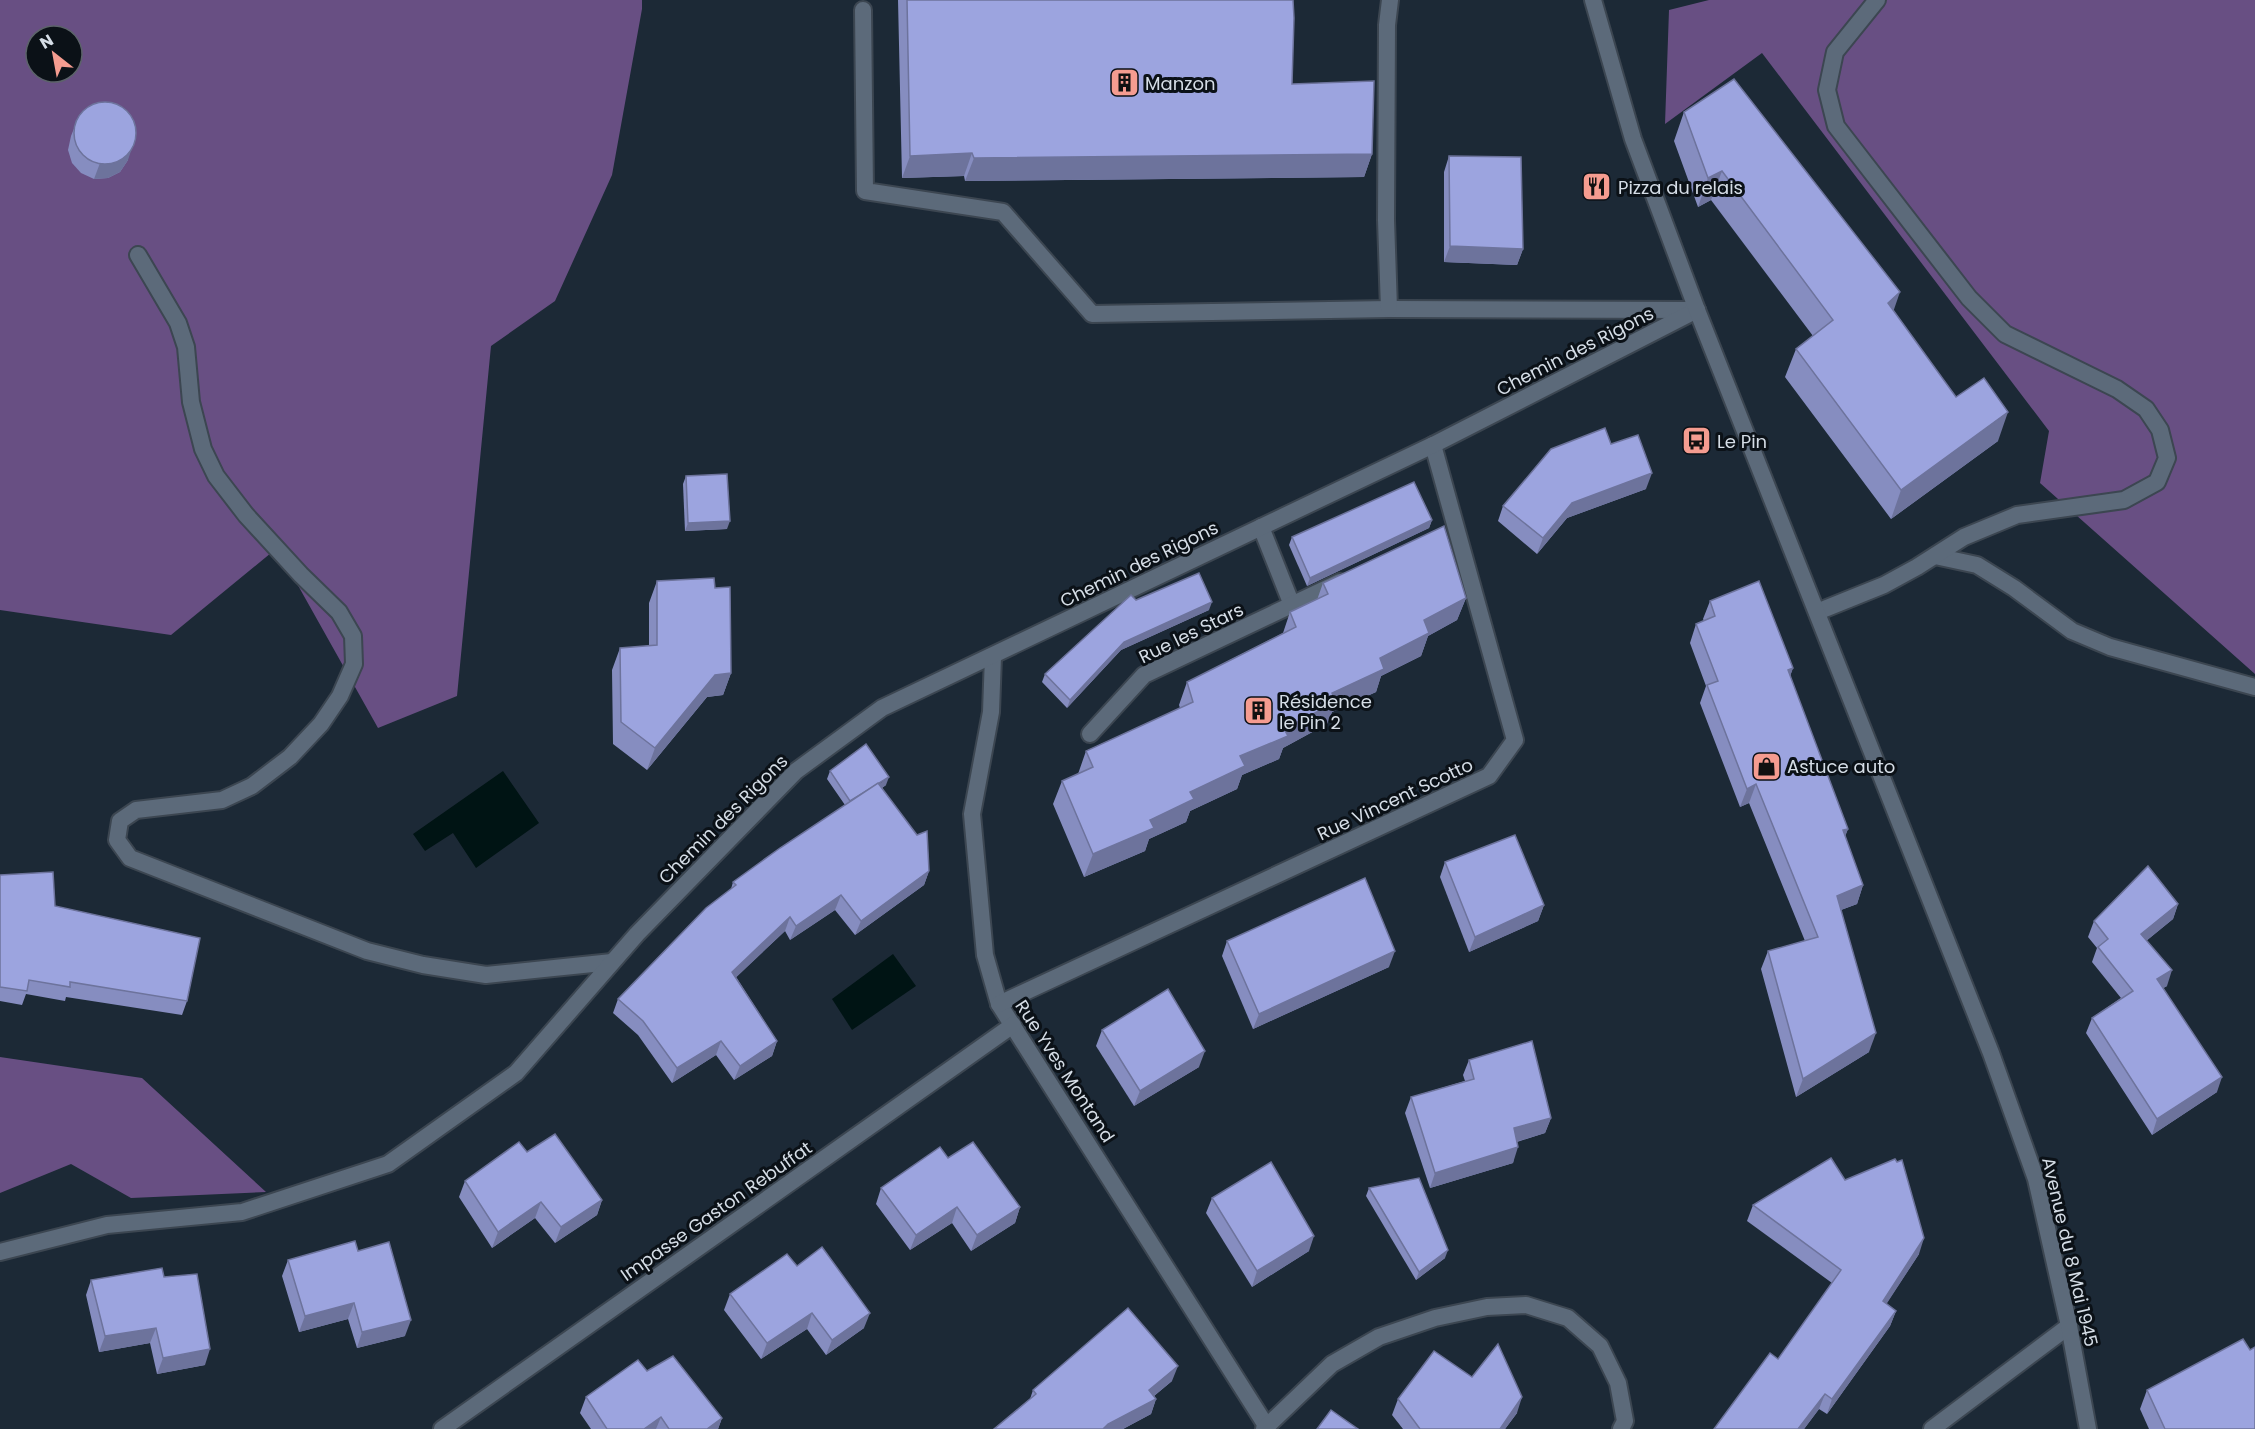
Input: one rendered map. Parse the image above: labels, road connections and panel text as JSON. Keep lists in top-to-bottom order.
{
  "streets": {
    "street": [
      "Chemin des Rigons",
      "Rue les Stars",
      "Rue Vincent Scotto",
      "Rue Yves Montand",
      "Impasse Gaston Rebuffat",
      "Avenue du 8 Mai 1945"
    ]
  },
  "crossings": [
    ["Chemin des Rigons", "Rue Vincent Scotto"],
    ["Chemin des Rigons", "Rue Yves Montand"],
    ["Chemin des Rigons", "Avenue du 8 Mai 1945"],
    ["Rue Vincent Scotto", "Rue Yves Montand"],
    ["Rue Yves Montand", "Impasse Gaston Rebuffat"]
  ],
  "places": {
    "building": ["Manzon", "Résidence le Pin 2"],
    "restaurant": ["Pizza du relais"],
    "bus stop": ["Le Pin"],
    "shop": ["Astuce auto"]
  },
  "north": "top left"
}
